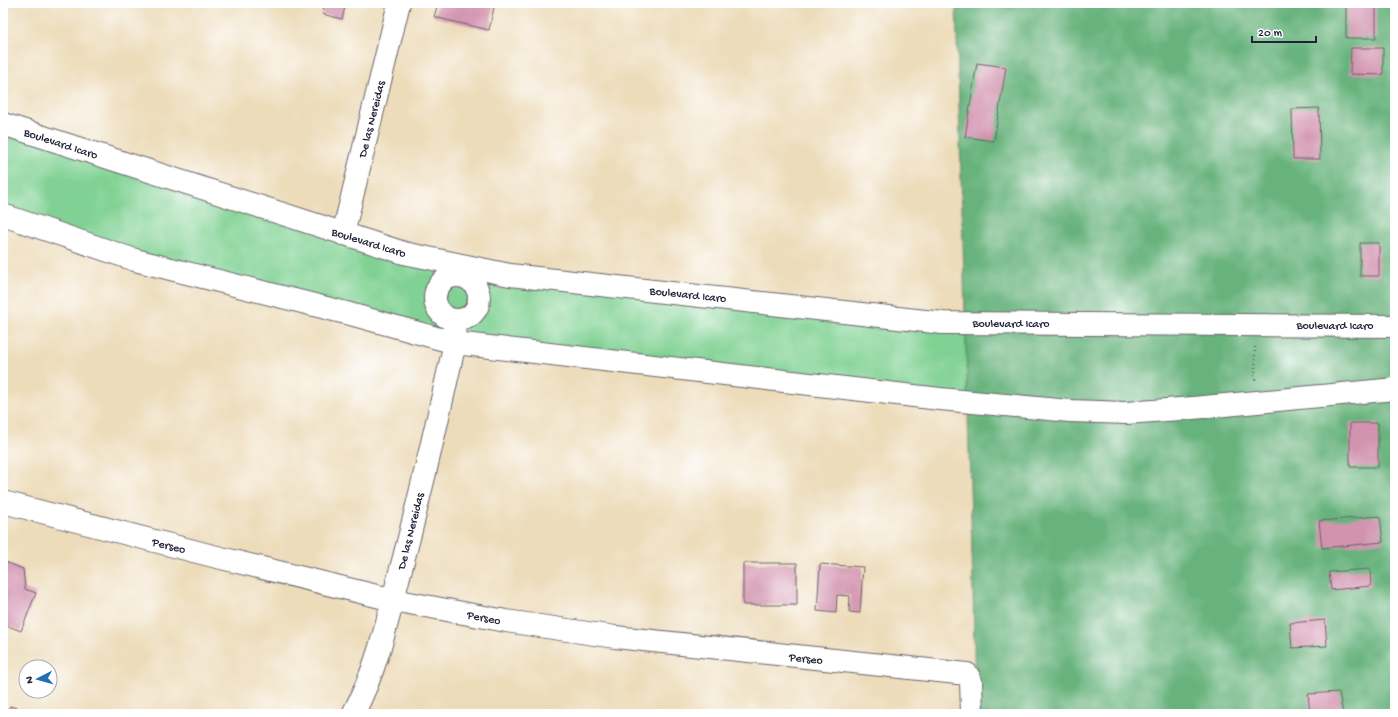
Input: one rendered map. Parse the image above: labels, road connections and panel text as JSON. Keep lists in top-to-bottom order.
{
  "streets": {
    "street": ["De las Nereidas", "Boulevard Icaro", "Perseo"]
  },
  "crossings": [
    ["De las Nereidas", "Boulevard Icaro"],
    ["De las Nereidas", "Perseo"]
  ],
  "scale_bar": "20 m",
  "north": "left"
}
